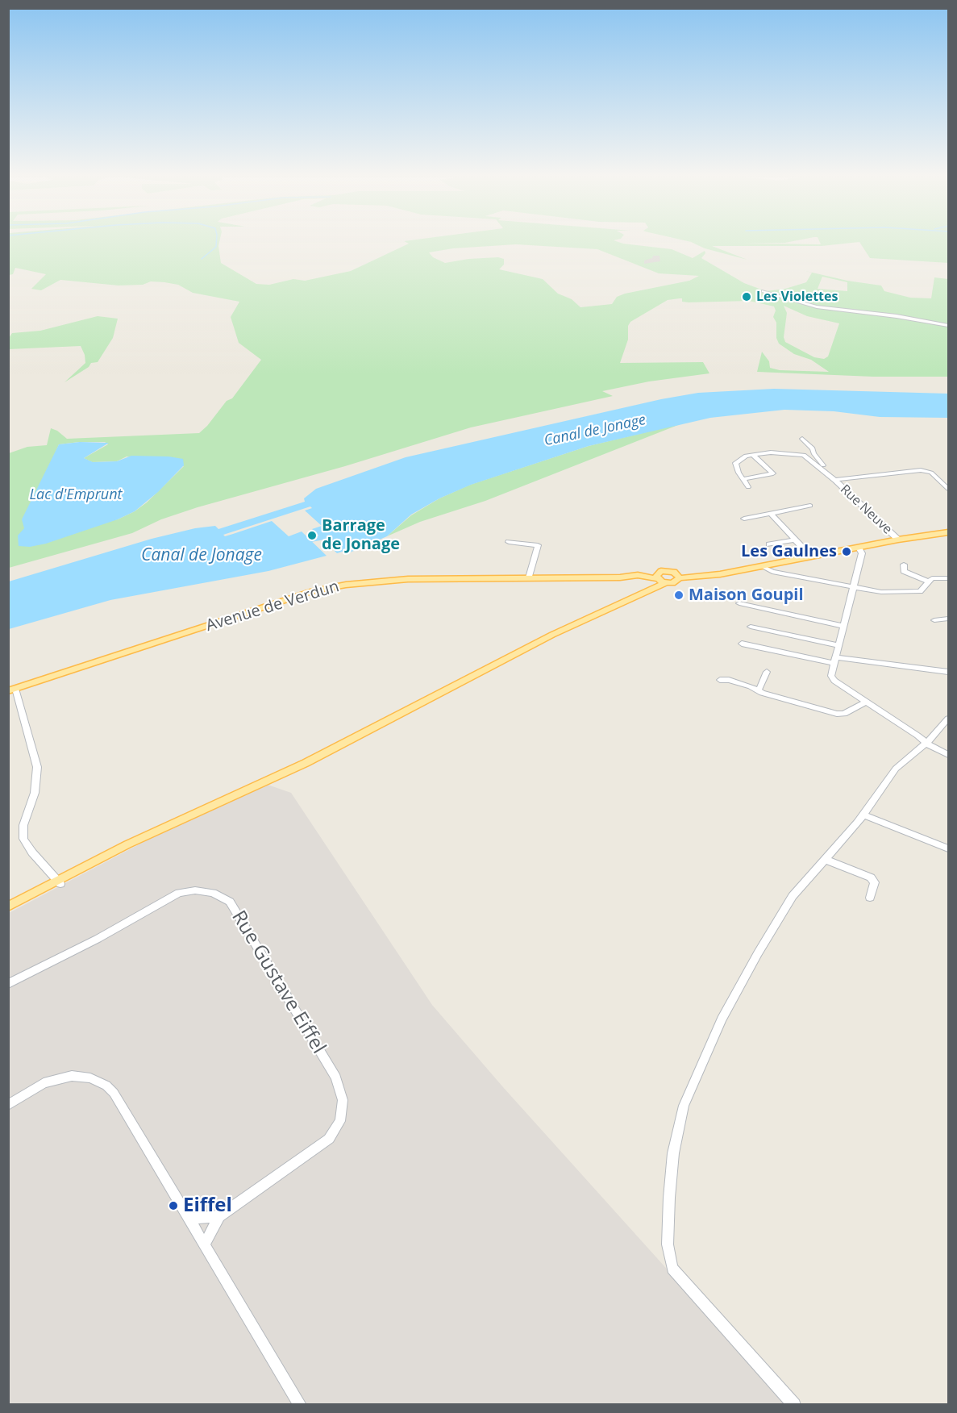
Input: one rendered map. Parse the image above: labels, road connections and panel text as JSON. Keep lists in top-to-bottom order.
{
  "streets": {
    "main road": ["Avenue de Verdun"],
    "street": ["Rue Neuve", "Rue Gustave Eiffel"]
  },
  "water": ["Canal de Jonage", "Lac d'Emprunt"],
  "places": [
    "Les Violettes",
    "Barrage de Jonage",
    "Les Gaulnes",
    "Maison Goupil",
    "Eiffel"
  ]
}
